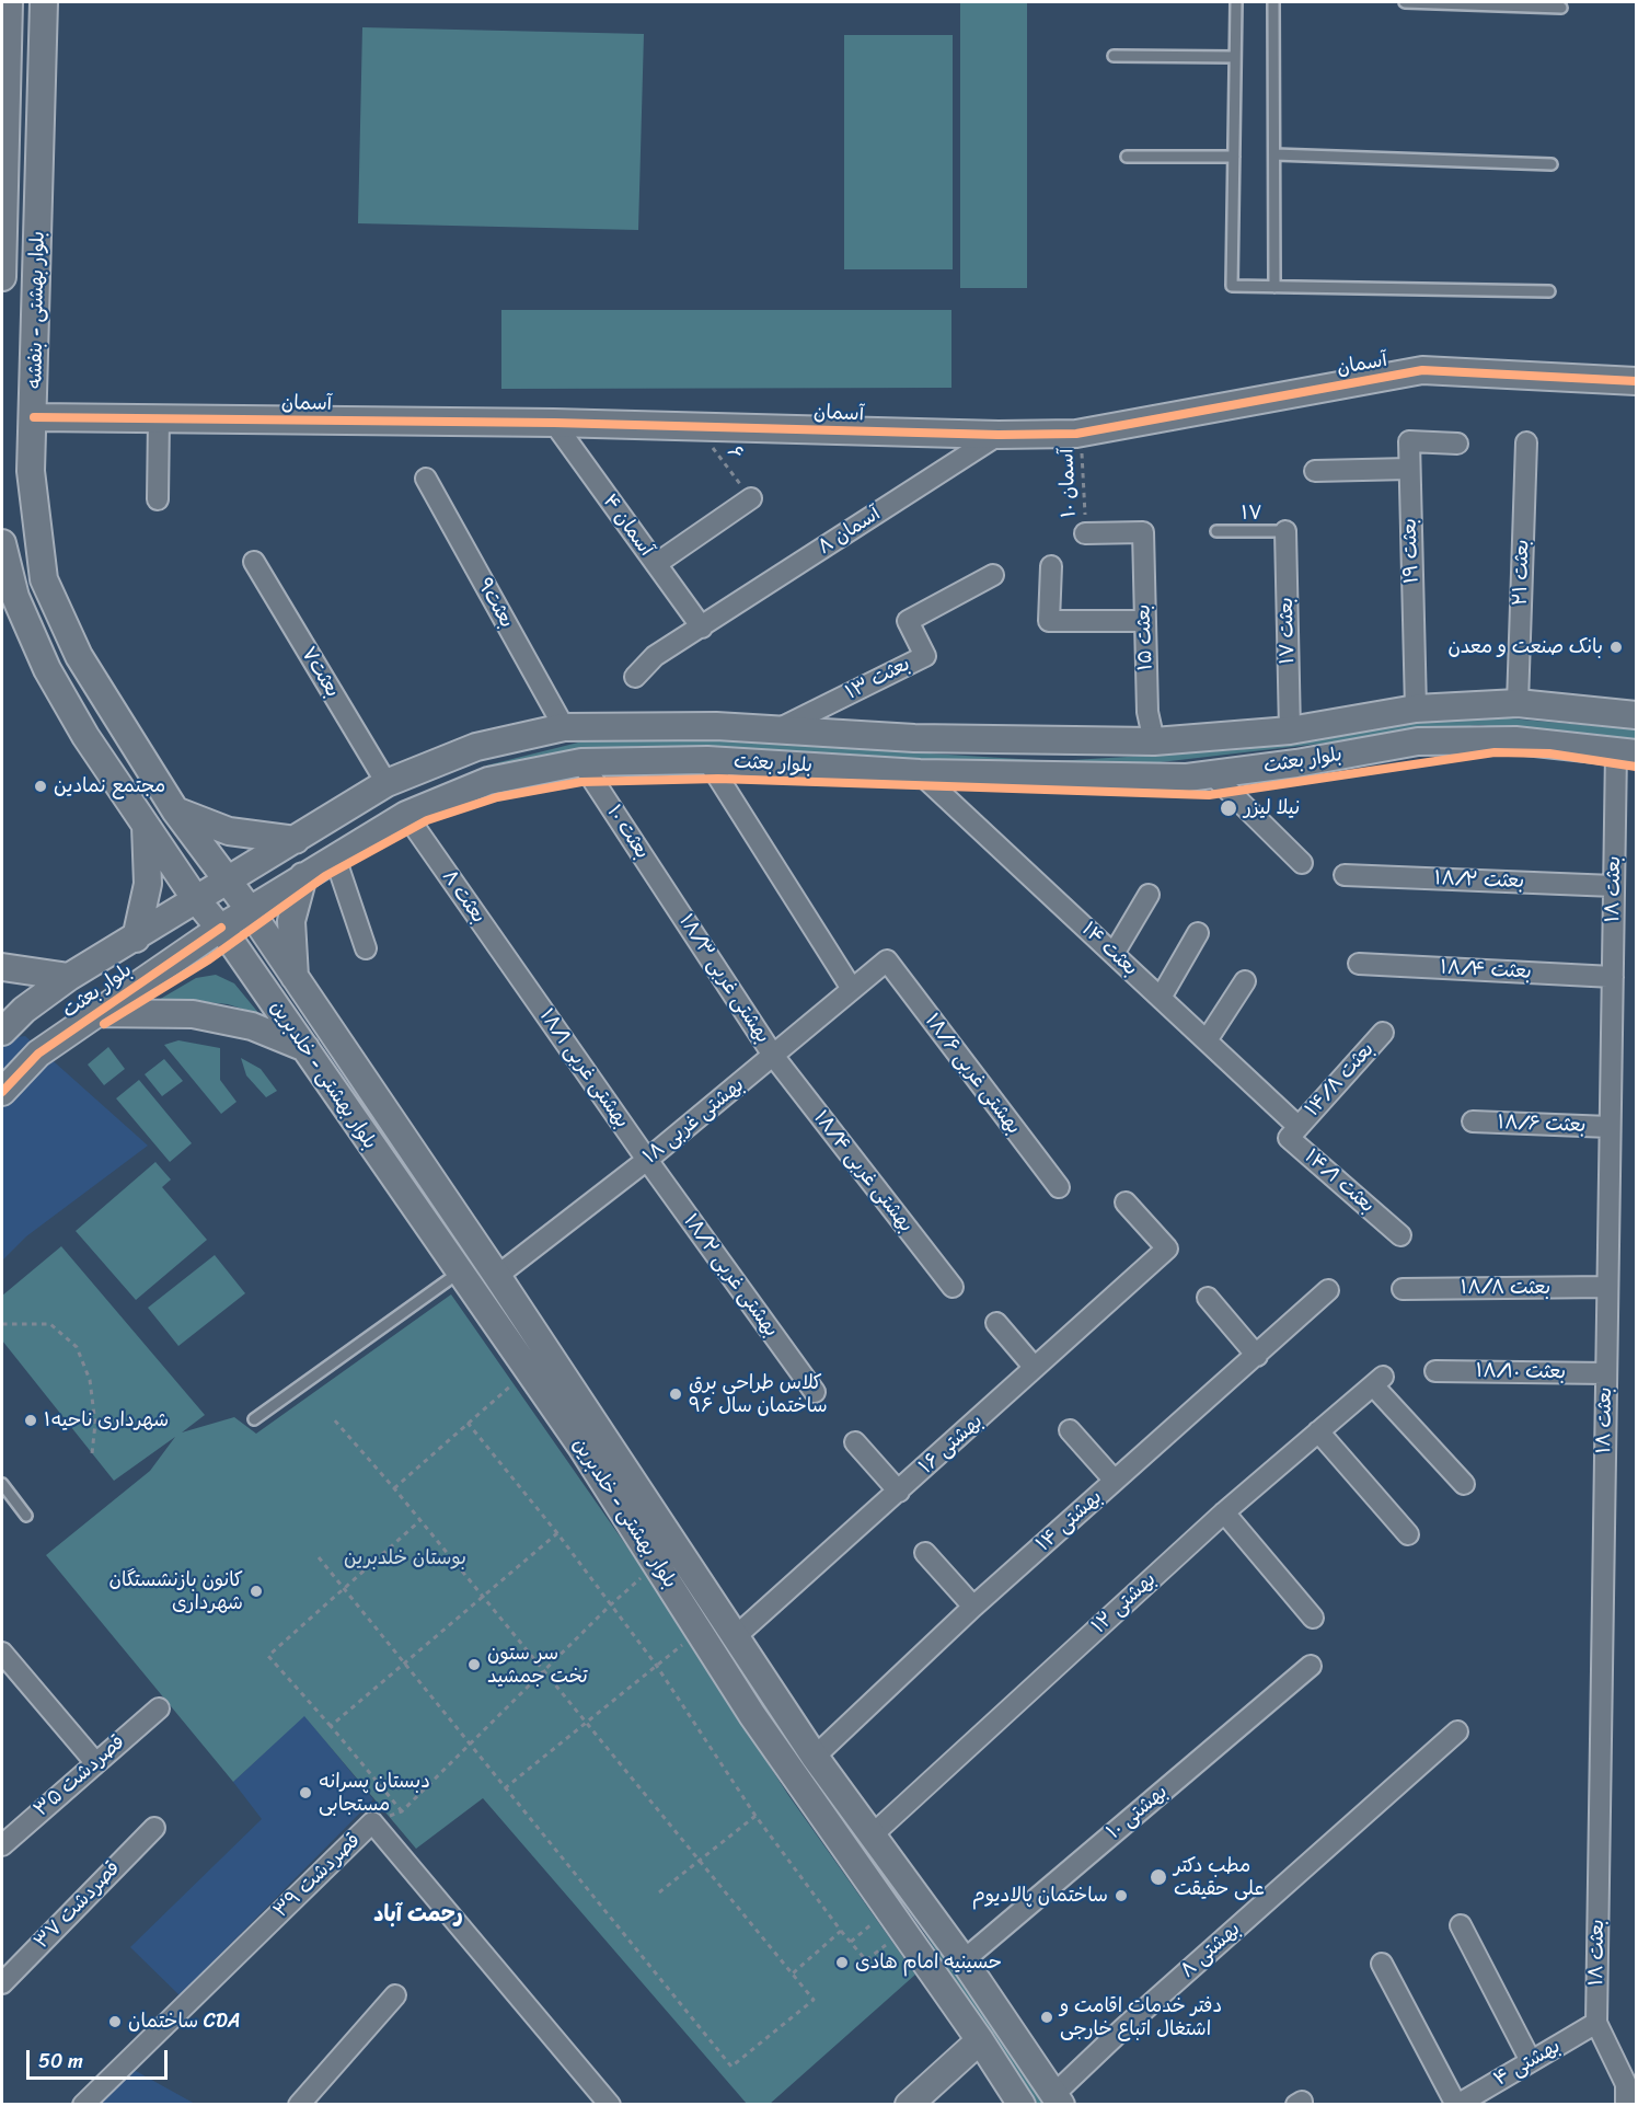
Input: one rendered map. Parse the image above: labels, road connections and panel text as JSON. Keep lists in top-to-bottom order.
{
  "streets": {
    "main road": [
      "بلوار بهشتی - بنفشه",
      "آسمان",
      "بلوار بعثت",
      "بلوار بهشتی - خلدبرین"
    ],
    "street": [
      "۴ آسمان",
      "۸ آسمان",
      "بعثت ۱۹",
      "۲۱ بعثت",
      "بعثت۹",
      "بعثت ۱۷",
      "بعثت ۱۵",
      "بعثت۷",
      "۱۳ بعثت",
      "۱۰ بعثت",
      "۱۸/۲ بعثت",
      "بعثت ۱۸",
      "۸ بعثت",
      "بعثت ۱۴",
      "۱۸/۴ بعثت",
      "بهشتی غربی ۱۸/۳",
      "بهشتی غربی ۱۸/۱",
      "بهشتی غربی ۱۸/۶",
      "۱۴/۸ بعثت",
      "بهشتی غربی ۱۸",
      "۱۸/۶ بعثت",
      "بهشتی غربی ۱۸/۴",
      "۱۴/۱ بعثت",
      "بهشتی غربی ۱۸/۲",
      "۱۸/۸ بعثت",
      "۱۸/۱۰ بعثت",
      "۱۶ بهشتی",
      "۱۴ بهشتی",
      "۱۲ بهشتی",
      "قصردشت ۳۵",
      "۱۰ بهشتی",
      "قصردشت ۳۹",
      "قصردشت ۳۷",
      "۸ بهشتی",
      "۴ بهشتی"
    ],
    "lane": ["۱۷"],
    "path": ["۶", "۱۰ آسمان"]
  },
  "crossings": [
    ["بلوار بهشتی - بنفشه", "آسمان"],
    ["بلوار بهشتی - بنفشه", "بلوار بعثت"],
    ["بلوار بهشتی - بنفشه", "بلوار بهشتی - خلدبرین"],
    ["آسمان", "۶"],
    ["آسمان", "۱۰ آسمان"],
    ["آسمان", "۴ آسمان"],
    ["آسمان", "۸ آسمان"],
    ["۱۰ آسمان", "بعثت ۱۵"],
    ["۱۷", "بعثت ۱۷"],
    ["۴ آسمان", "۸ آسمان"],
    ["بعثت ۱۹", "بلوار بعثت"],
    ["۲۱ بعثت", "بلوار بعثت"],
    ["بعثت۹", "بلوار بعثت"],
    ["بعثت ۱۷", "بلوار بعثت"],
    ["بعثت ۱۵", "بلوار بعثت"],
    ["بعثت۷", "بلوار بعثت"],
    ["۱۳ بعثت", "بلوار بعثت"],
    ["بلوار بعثت", "۱۰ بعثت"],
    ["بلوار بعثت", "بعثت ۱۸"],
    ["بلوار بعثت", "۸ بعثت"],
    ["بلوار بعثت", "بعثت ۱۴"],
    ["بلوار بعثت", "بلوار بهشتی - خلدبرین"],
    ["۱۰ بعثت", "بهشتی غربی ۱۸/۳"],
    ["۱۸/۲ بعثت", "بعثت ۱۸"],
    ["بعثت ۱۸", "۱۸/۴ بعثت"],
    ["بعثت ۱۸", "۱۸/۶ بعثت"],
    ["بعثت ۱۸", "۱۸/۸ بعثت"],
    ["بعثت ۱۸", "۱۸/۱۰ بعثت"],
    ["بعثت ۱۸", "۴ بهشتی"],
    ["۸ بعثت", "بهشتی غربی ۱۸/۱"],
    ["بعثت ۱۴", "۱۴/۸ بعثت"],
    ["بعثت ۱۴", "۱۴/۱ بعثت"],
    ["بهشتی غربی ۱۸/۳", "بهشتی غربی ۱۸"],
    ["بهشتی غربی ۱۸/۳", "بهشتی غربی ۱۸/۴"],
    ["بهشتی غربی ۱۸/۱", "بهشتی غربی ۱۸"],
    ["بهشتی غربی ۱۸/۱", "بهشتی غربی ۱۸/۲"],
    ["بهشتی غربی ۱۸/۶", "بهشتی غربی ۱۸"],
    ["بلوار بهشتی - خلدبرین", "بهشتی غربی ۱۸"],
    ["بلوار بهشتی - خلدبرین", "۱۶ بهشتی"],
    ["بلوار بهشتی - خلدبرین", "۱۴ بهشتی"],
    ["بلوار بهشتی - خلدبرین", "۱۲ بهشتی"],
    ["بلوار بهشتی - خلدبرین", "۱۰ بهشتی"],
    ["بلوار بهشتی - خلدبرین", "۸ بهشتی"],
    ["۱۴/۸ بعثت", "۱۴/۱ بعثت"],
    ["بهشتی غربی ۱۸", "بهشتی غربی ۱۸/۴"],
    ["بهشتی غربی ۱۸", "بهشتی غربی ۱۸/۲"]
  ],
  "districts": ["رحمت آباد"],
  "parks": ["بوستان خلدبرین"],
  "places": [
    "بانک صنعت و معدن",
    "مجتمع نمادین",
    "نیلا لیزر",
    "کلاس طراحی برق ساختمان سال ۹۶",
    "شهرداری ناحیه۱",
    "کانون بازنشستگان شهرداری",
    "سر ستون تخت جمشید",
    "دبستان پسرانه مستجابی",
    "مطب دکتر علی حقیقت",
    "ساختمان پالادیوم",
    "حسینیه امام هادی",
    "دفتر خدمات اقامت و اشتغال اتباع خارجی",
    "ساختمان CDA"
  ],
  "scale_bar": "50 m"
}
